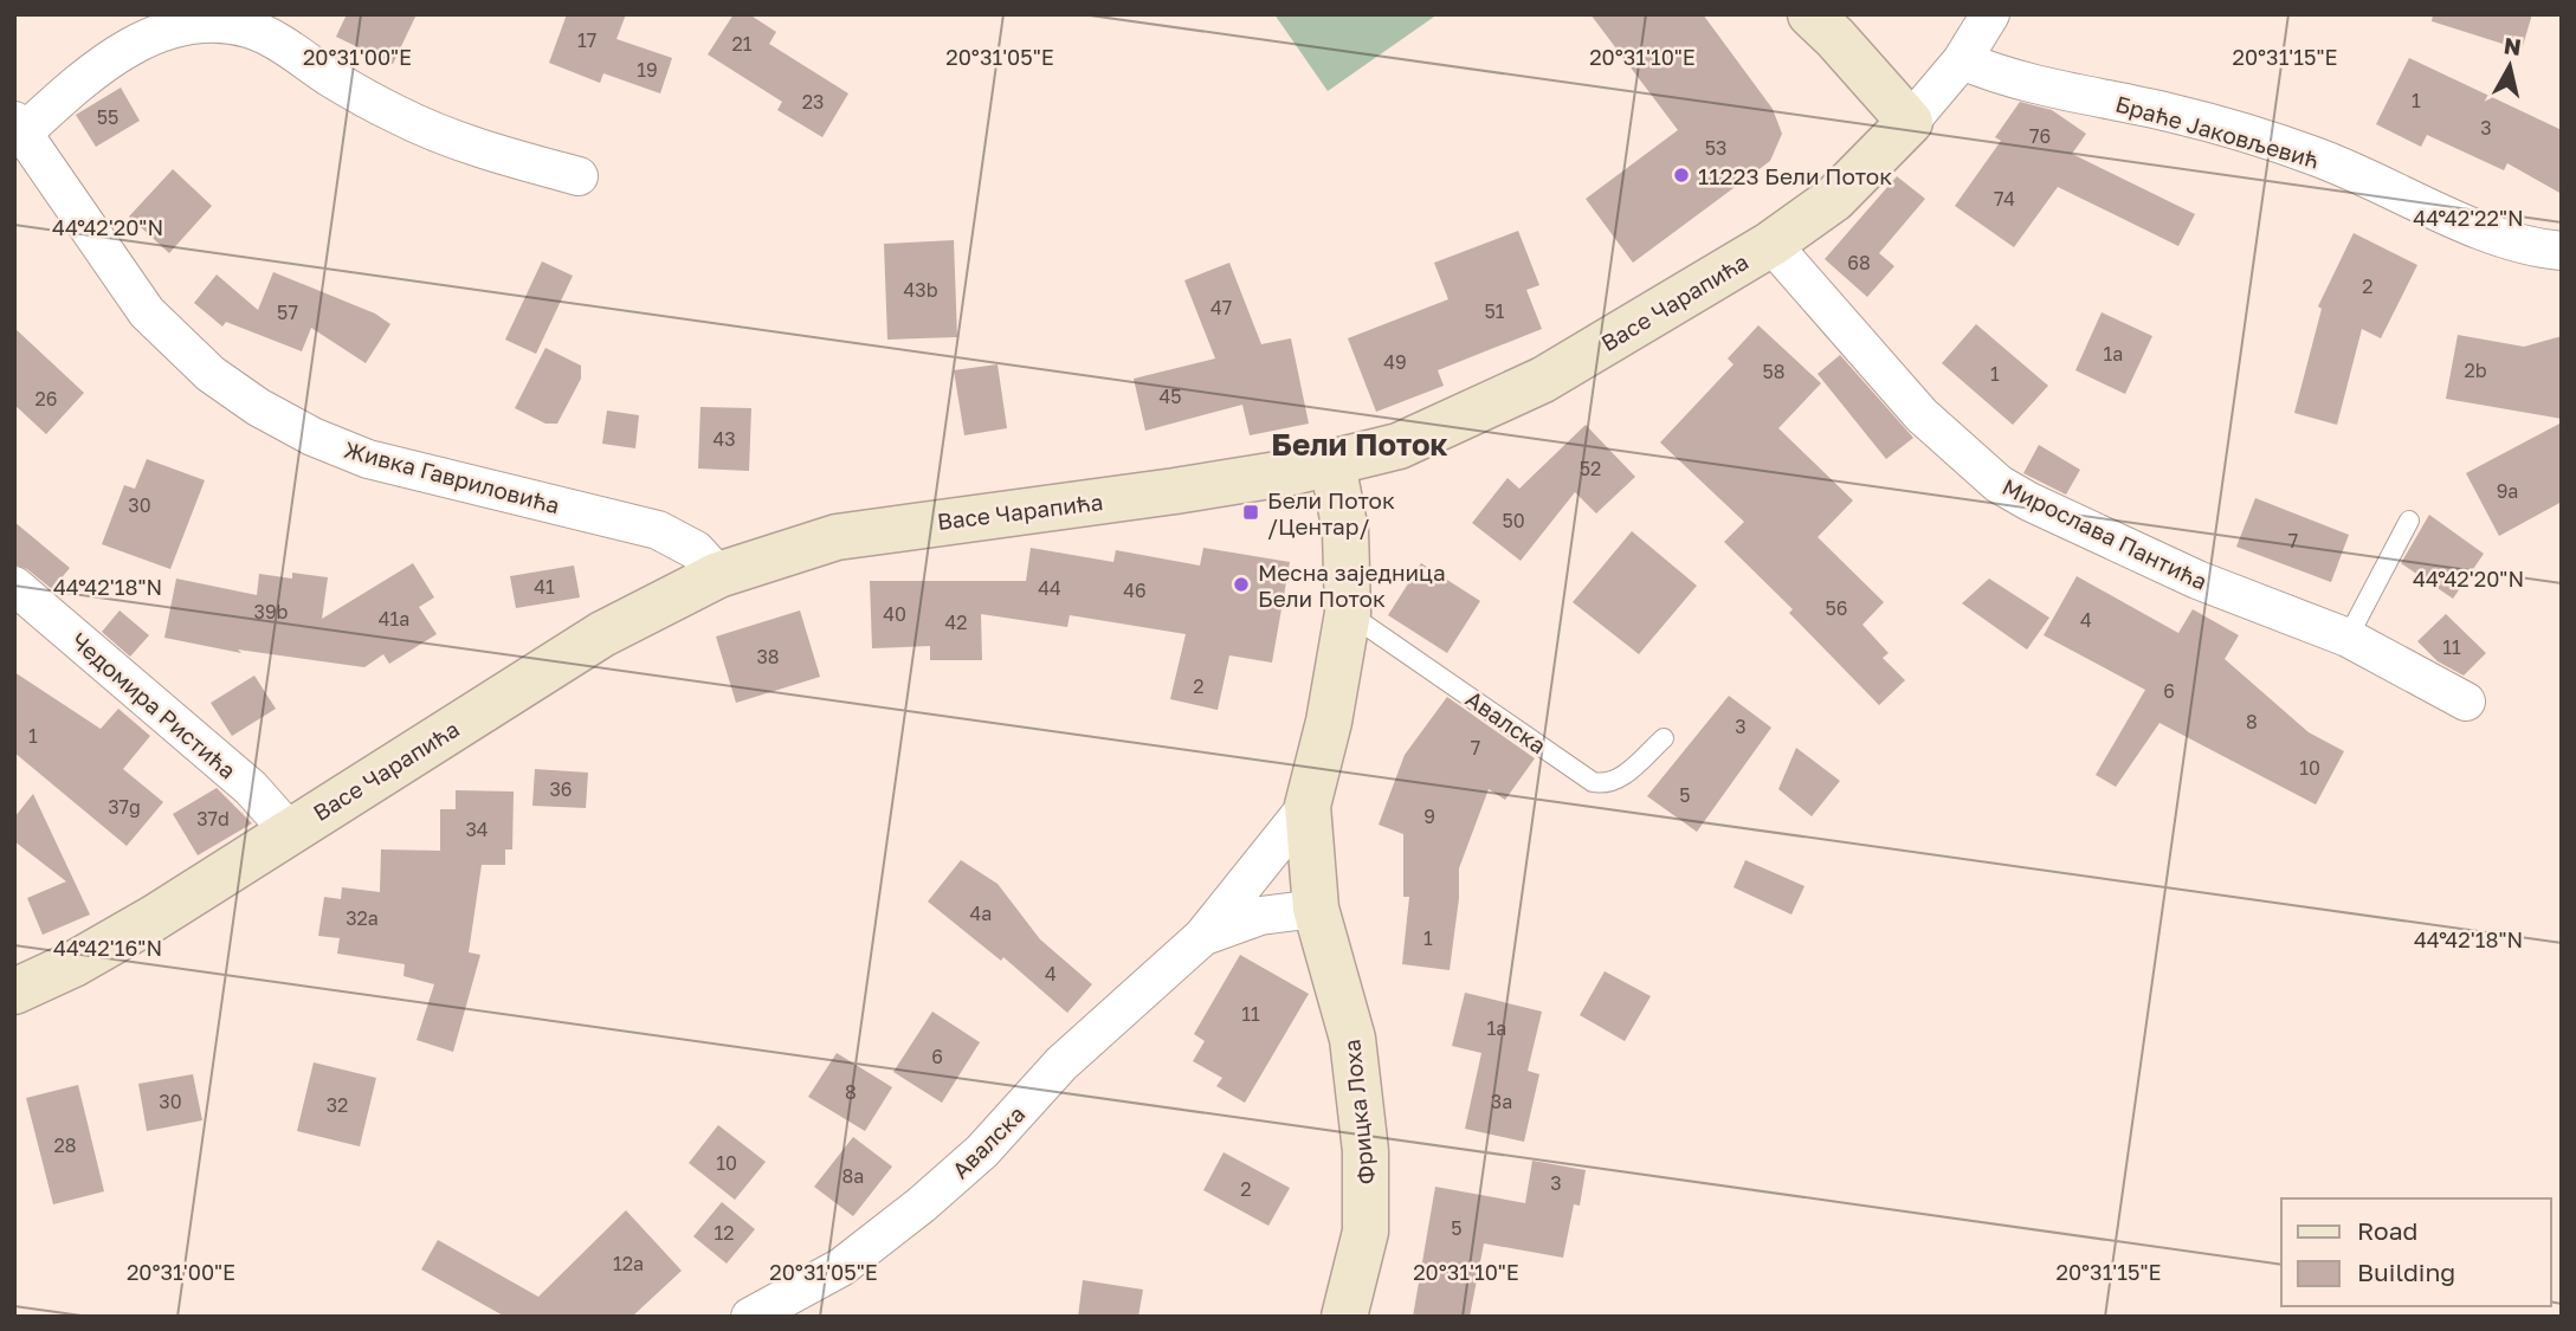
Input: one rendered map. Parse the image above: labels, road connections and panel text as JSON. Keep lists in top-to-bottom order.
{
  "streets": {
    "street": [
      "Браће Јаковљевић",
      "Васе Чарапића",
      "Живка Гавриловића",
      "Мирослава Пантића",
      "Чедомира Ристића",
      "Авалска",
      "Фрицка Лоха"
    ]
  },
  "crossings": [
    ["Браће Јаковљевић", "Васе Чарапића"],
    ["Васе Чарапића", "Живка Гавриловића"],
    ["Васе Чарапића", "Мирослава Пантића"],
    ["Васе Чарапића", "Чедомира Ристића"],
    ["Васе Чарапића", "Авалска"],
    ["Авалска", "Фрицка Лоха"]
  ],
  "districts": ["Бели Поток"],
  "places": {
    "other": ["11223 Бели Поток", "Месна заједница Бели Поток"],
    "transit": ["Бели Поток /Центар/"]
  },
  "house_numbers": [
    "17",
    "21",
    "19",
    "1",
    "23",
    "55",
    "3",
    "76",
    "53",
    "74",
    "68",
    "2",
    "43b",
    "47",
    "51",
    "57",
    "1a",
    "49",
    "2b",
    "58",
    "1",
    "45",
    "26",
    "43",
    "52",
    "9a",
    "30",
    "50",
    "7",
    "41",
    "44",
    "46",
    "56",
    "39b",
    "40",
    "41a",
    "4",
    "42",
    "11",
    "38",
    "2",
    "6",
    "8",
    "3",
    "1",
    "7",
    "10",
    "36",
    "5",
    "37g",
    "9",
    "37d",
    "34",
    "4a",
    "32a",
    "1",
    "4",
    "11",
    "1a",
    "6",
    "8",
    "30",
    "3a",
    "32",
    "28",
    "10",
    "8a",
    "3",
    "2",
    "5",
    "12",
    "12a"
  ],
  "legend": ["Road", "Building"],
  "north": "top",
  "coordinates": [
    "20°31'00\"E",
    "20°31'05\"E",
    "20°31'10\"E",
    "20°31'15\"E",
    "44°42'22\"N",
    "44°42'20\"N",
    "44°42'18\"N",
    "44°42'16\"N"
  ]
}
